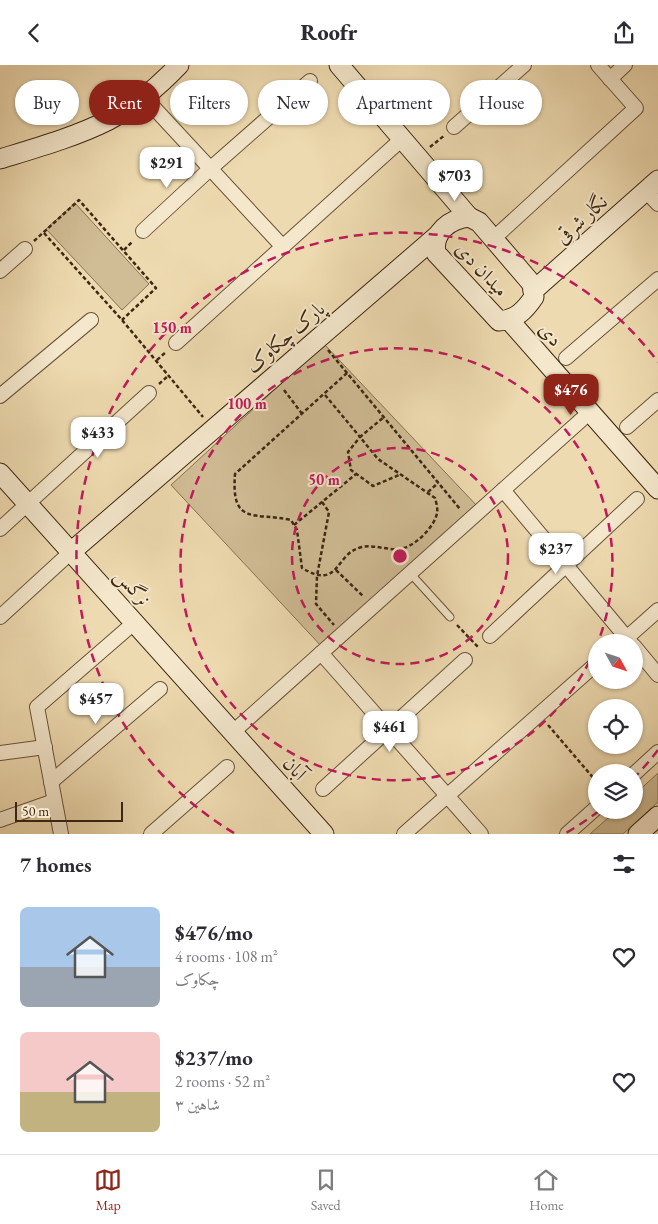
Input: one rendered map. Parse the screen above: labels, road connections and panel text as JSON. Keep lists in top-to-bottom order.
{
  "streets": {
    "street": [
      "نگار شرقی",
      "میدان دی",
      "دی",
      "پارک چکاوک",
      "نرگس",
      "آبان"
    ]
  },
  "crossings": [
    ["نگار شرقی", "میدان دی"],
    ["میدان دی", "دی"],
    ["میدان دی", "پارک چکاوک"],
    ["پارک چکاوک", "نرگس"],
    ["نرگس", "آبان"]
  ],
  "scale_bar": "50 m",
  "north": "bottom right",
  "page": {
    "header": "Roofr",
    "chip": [
      "Buy",
      "Rent",
      "Filters",
      "New",
      "Apartment",
      "House"
    ],
    "price": [
      "$291",
      "$703",
      "$476",
      "$433",
      "$237",
      "$457",
      "$461"
    ],
    "scale": "50 m",
    "heading": "7 homes",
    "list": [
      {
        "name": "$476/mo",
        "note": "4 rooms · 108 m² · چکاوک"
      },
      {
        "name": "$237/mo",
        "note": "2 rooms · 52 m² · شاهین ۳"
      }
    ],
    "tabs": ["Map", "Saved", "Home"]
  },
  "rings": ["150 m", "100 m", "50 m"]
}
